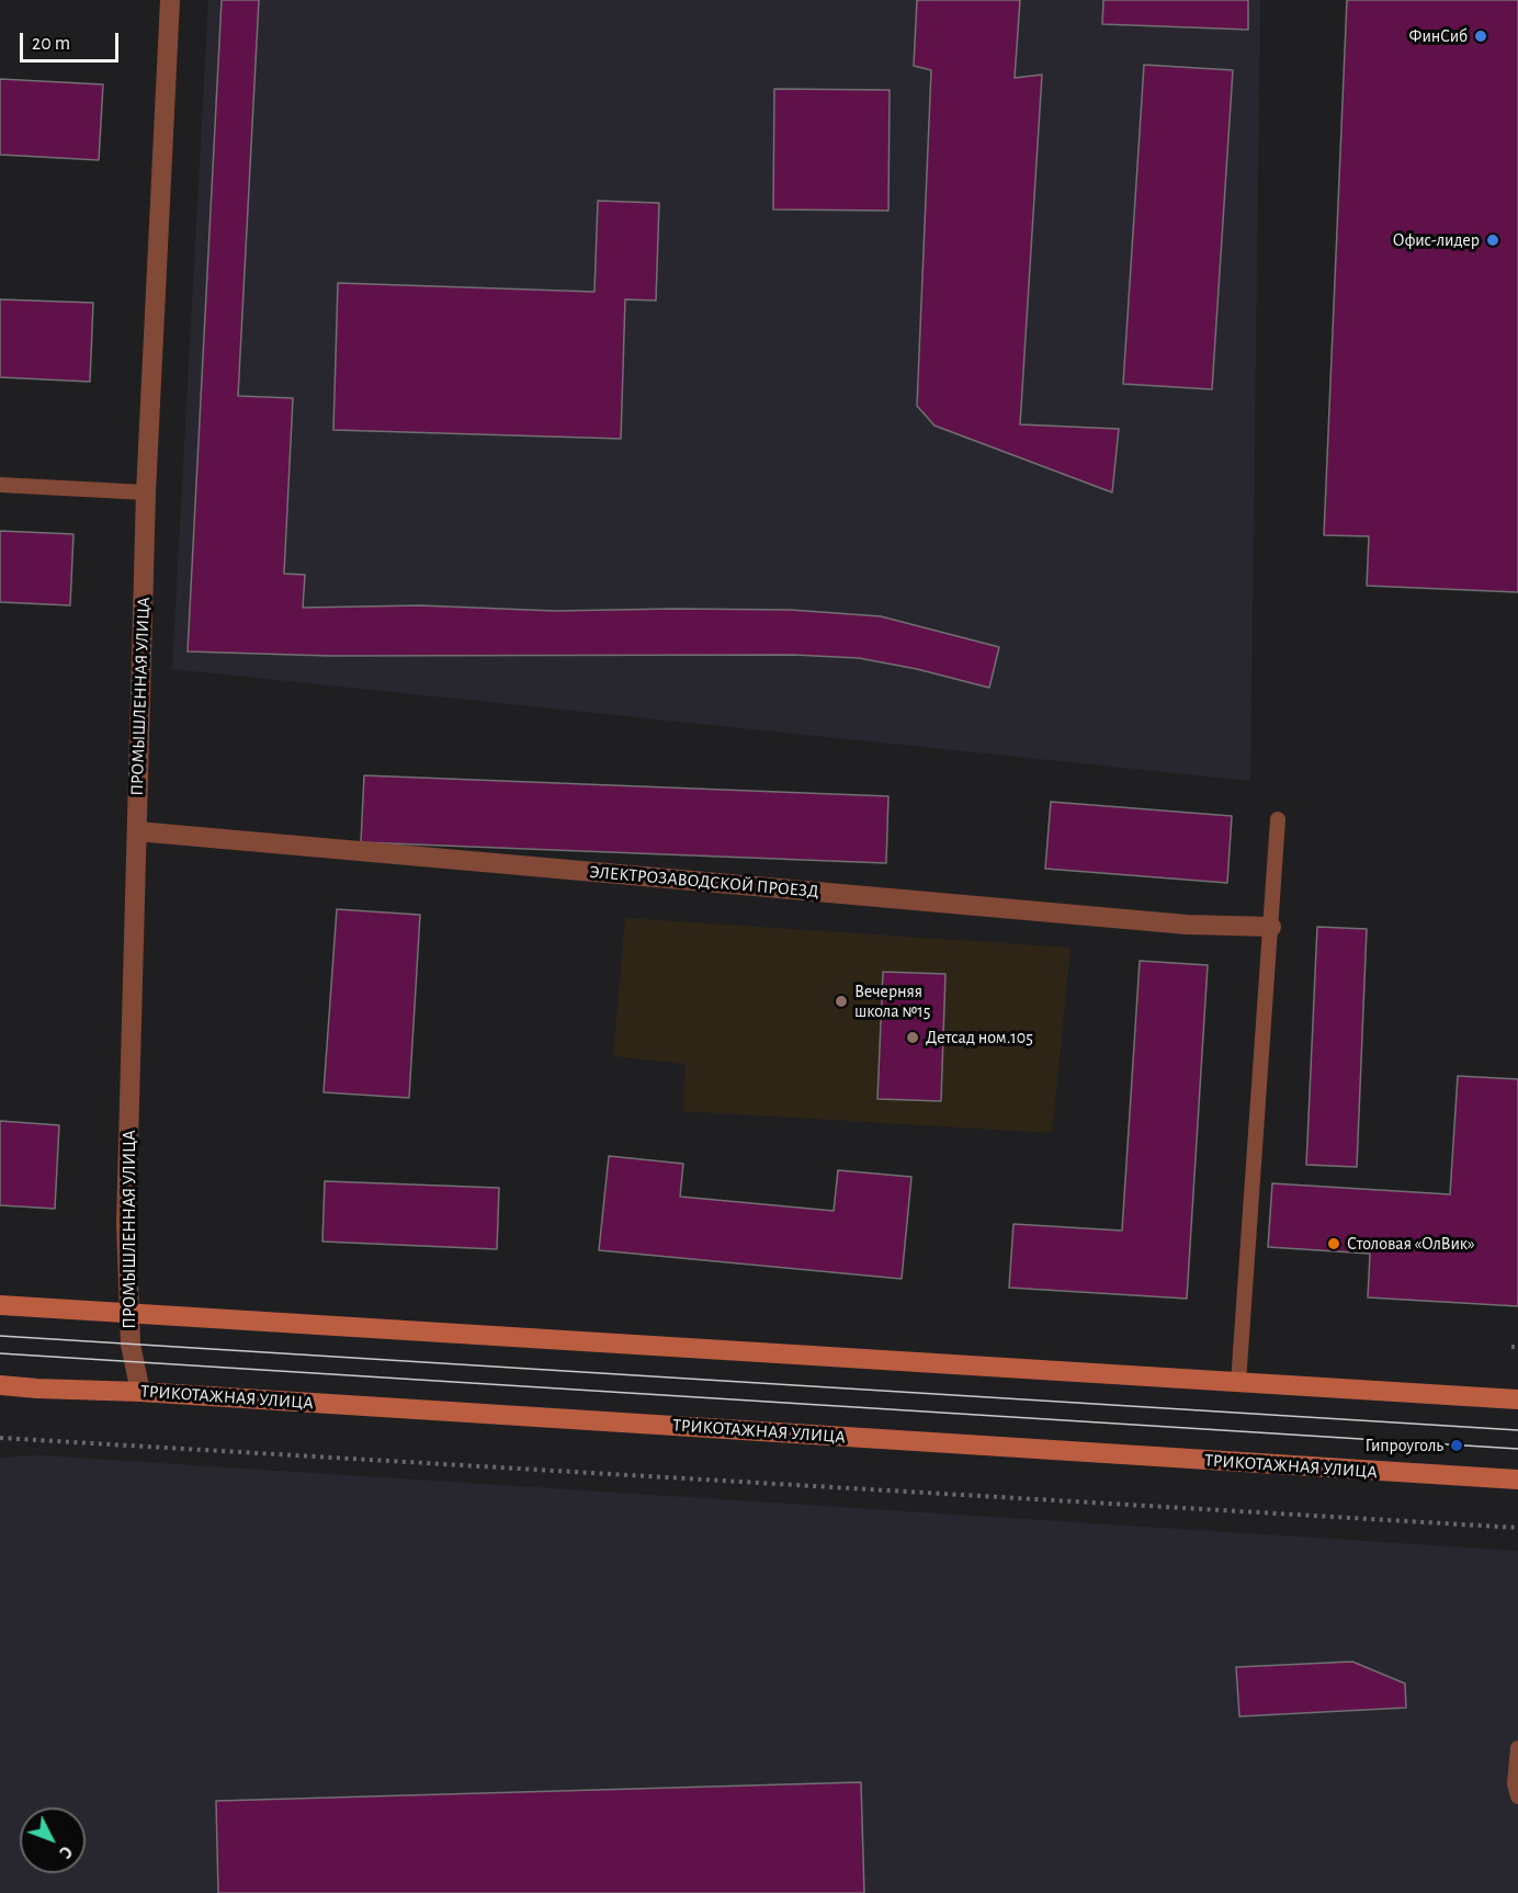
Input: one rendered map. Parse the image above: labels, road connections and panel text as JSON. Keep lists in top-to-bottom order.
{
  "streets": {
    "main road": ["ТРИКОТАЖНАЯ УЛИЦА"],
    "street": ["ПРОМЫШЛЕННАЯ УЛИЦА", "ЭЛЕКТРОЗАВОДСКОЙ ПРОЕЗД"]
  },
  "crossings": [
    ["ПРОМЫШЛЕННАЯ УЛИЦА", "ЭЛЕКТРОЗАВОДСКОЙ ПРОЕЗД"],
    ["ПРОМЫШЛЕННАЯ УЛИЦА", "ТРИКОТАЖНАЯ УЛИЦА"]
  ],
  "places": [
    "ФинСиб",
    "Офис-лидер",
    "Вечерняя школа №15",
    "Детсад ном.105",
    "Столовая «ОлВик»",
    "Гипроуголь"
  ],
  "scale_bar": "20 m",
  "north": "bottom right"
}
